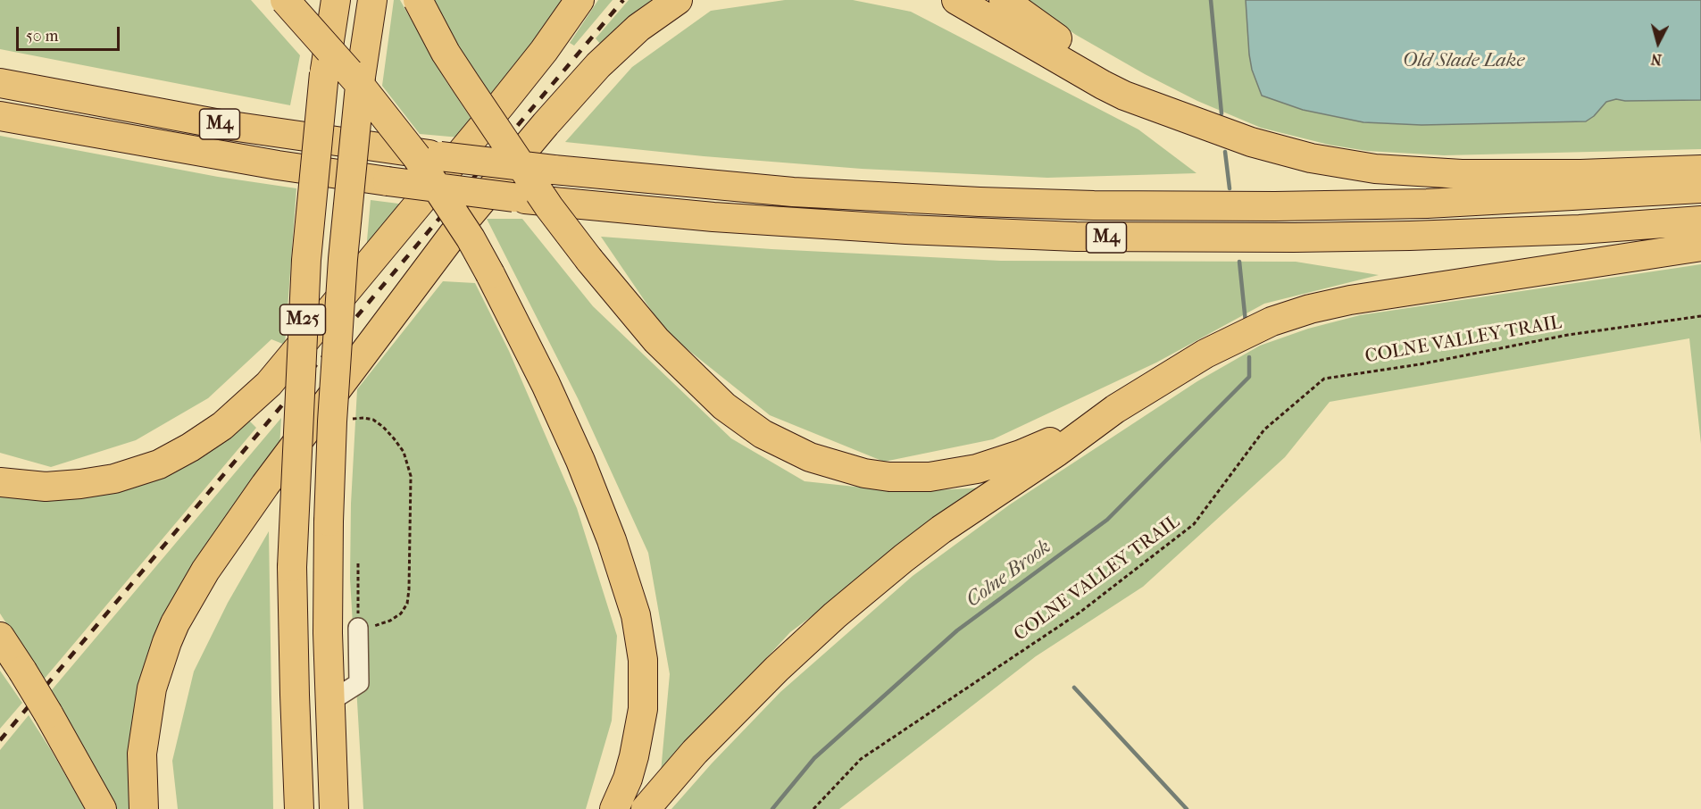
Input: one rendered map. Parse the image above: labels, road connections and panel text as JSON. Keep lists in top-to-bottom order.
{
  "streets": {
    "highway": ["M4", "M25"],
    "path": ["COLNE VALLEY TRAIL"]
  },
  "water": ["Old Slade Lake", "Colne Brook"],
  "scale_bar": "50 m",
  "north": "bottom"
}
